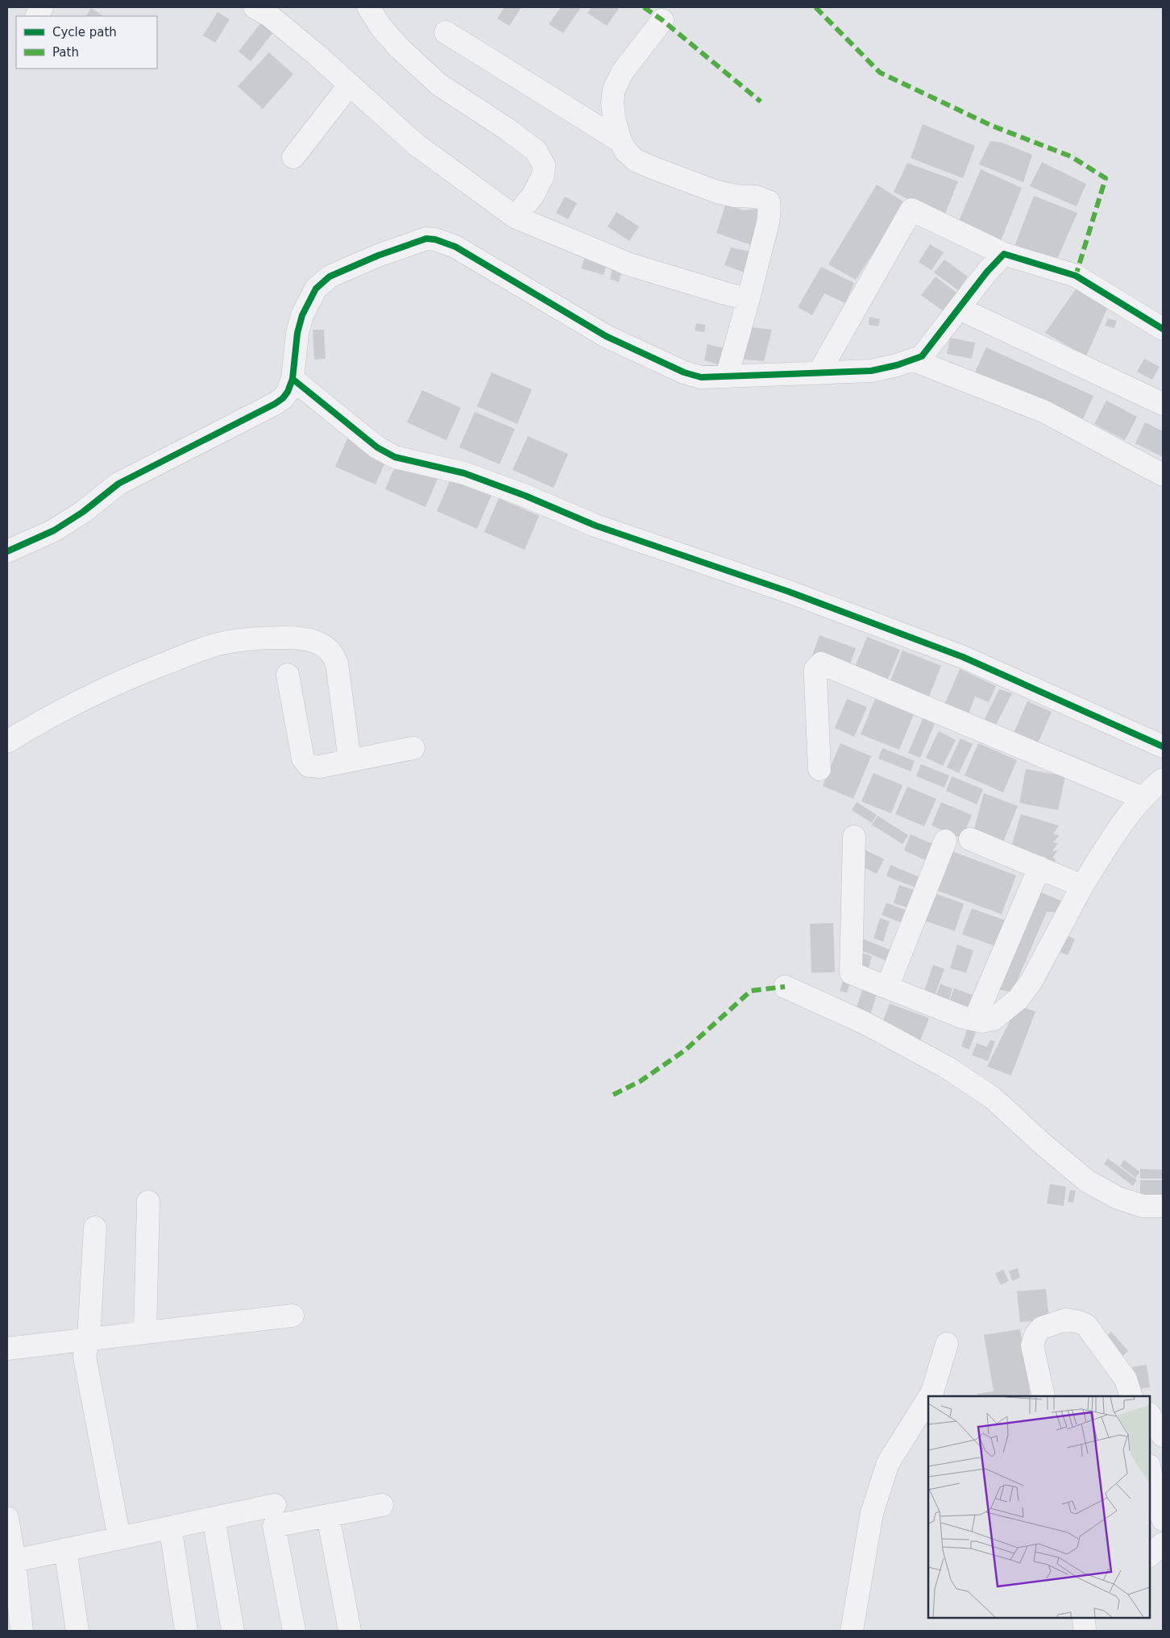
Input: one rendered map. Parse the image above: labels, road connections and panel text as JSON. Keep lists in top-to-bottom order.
{
  "legend": ["Cycle path", "Path"]
}
